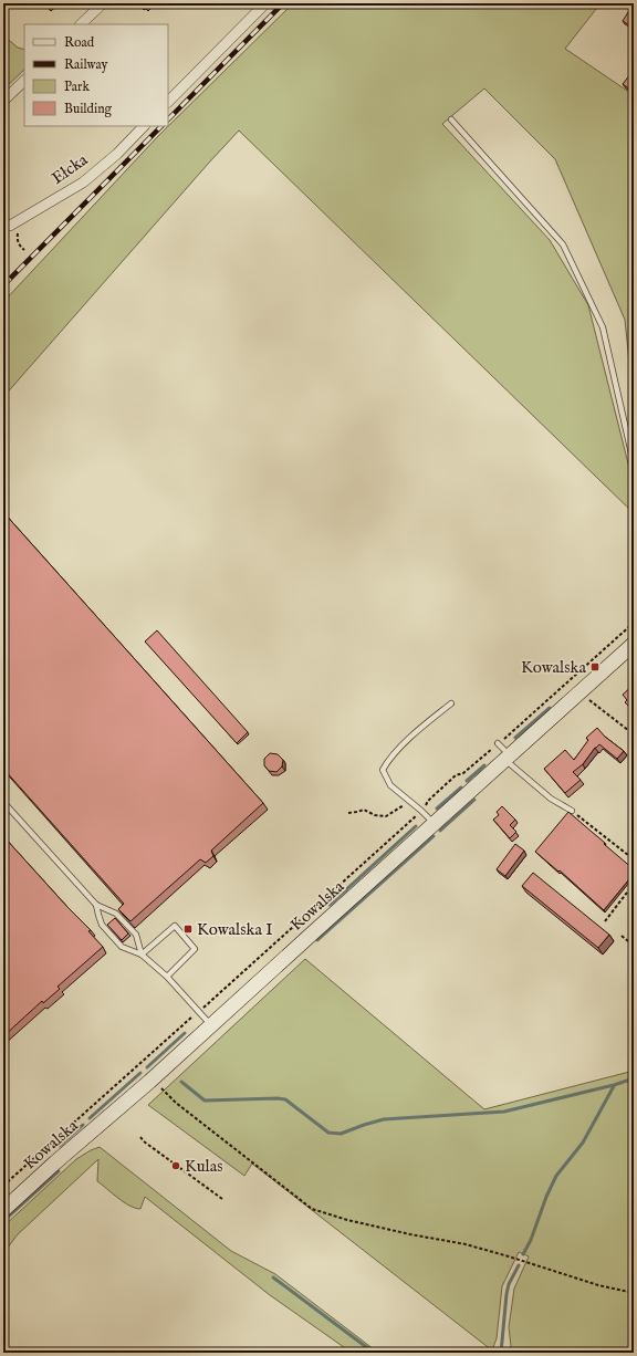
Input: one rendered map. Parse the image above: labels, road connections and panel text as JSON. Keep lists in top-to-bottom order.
{
  "streets": {
    "street": ["Ełcka", "Kowalska"]
  },
  "places": {
    "transit": ["Kowalska", "Kowalska I"],
    "other": ["Kulas"]
  },
  "legend": [
    "Road",
    "Railway",
    "Park",
    "Building"
  ]
}
